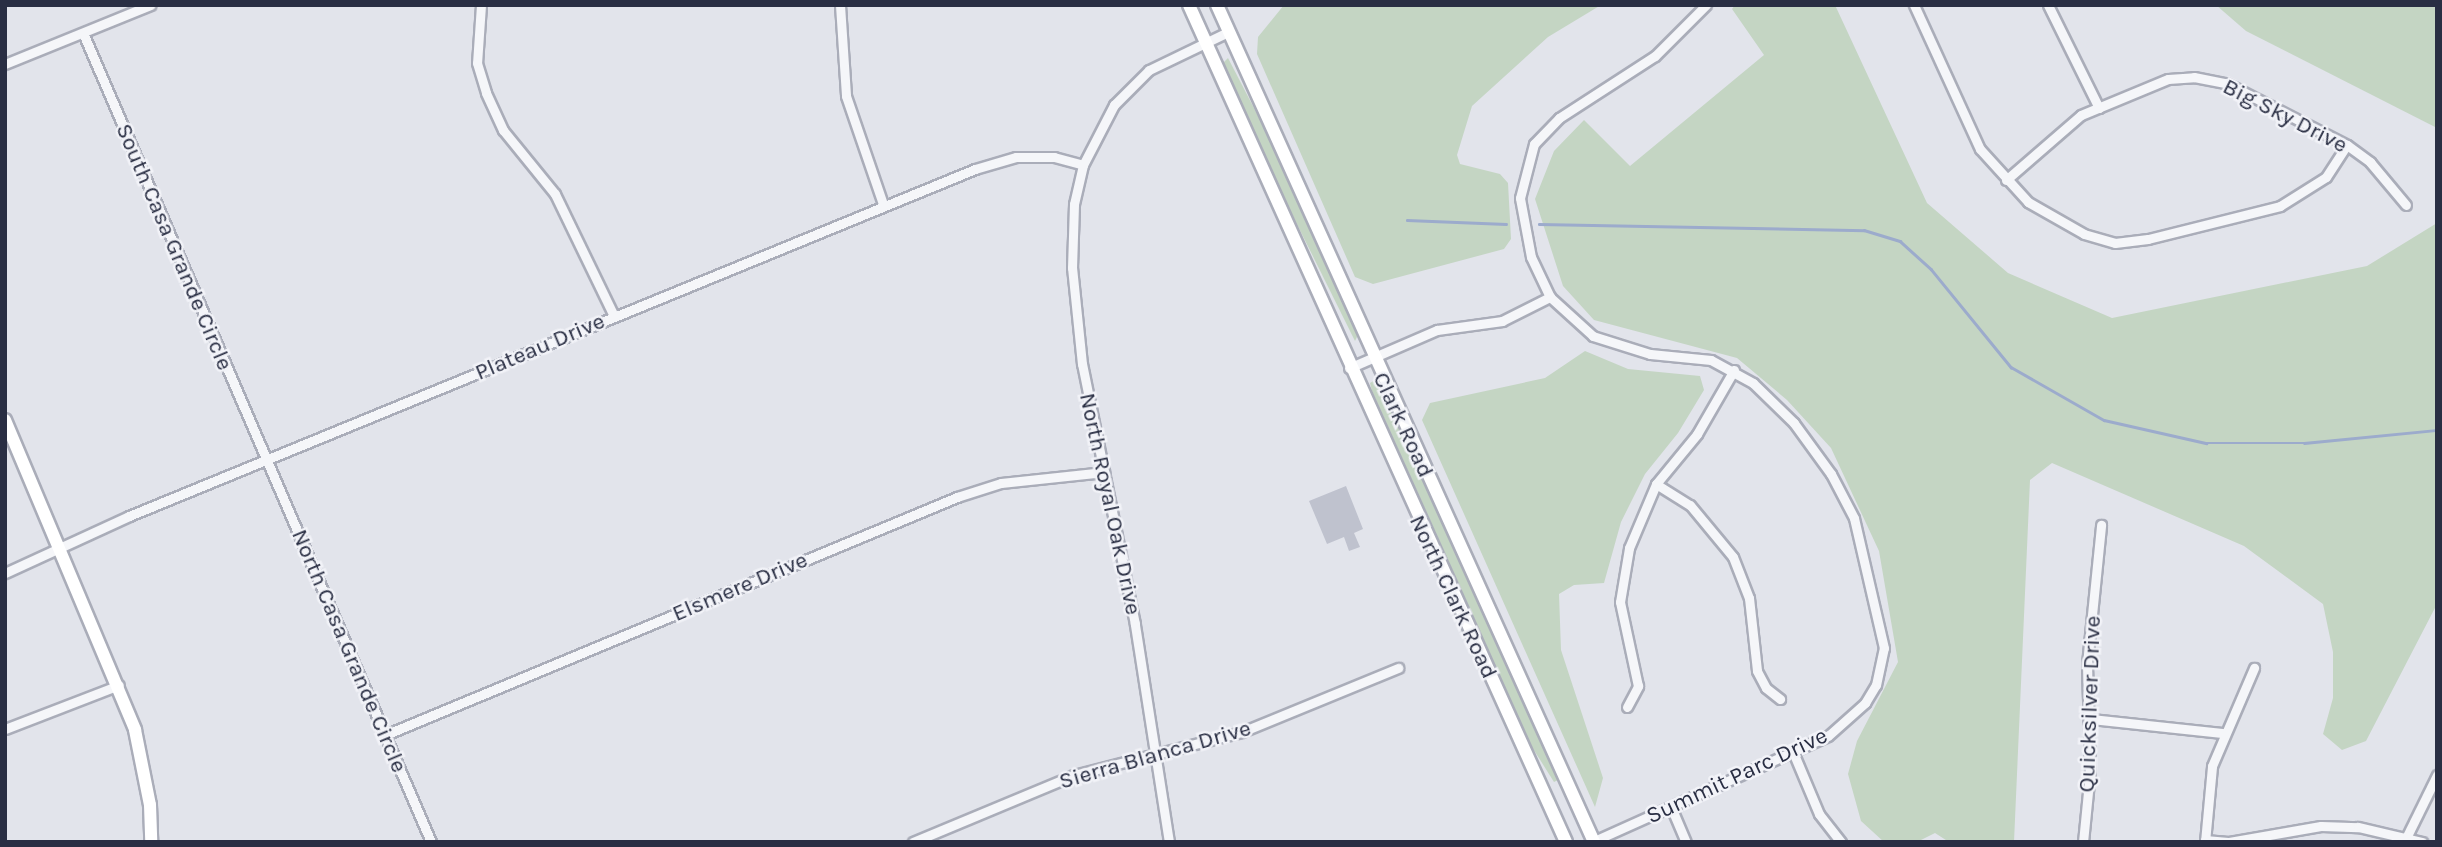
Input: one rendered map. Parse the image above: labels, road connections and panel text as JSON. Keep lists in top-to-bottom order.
{
  "streets": {
    "main road": ["Clark Road", "North Clark Road"],
    "street": [
      "Big Sky Drive",
      "South Casa Grande Circle",
      "Plateau Drive",
      "North Royal Oak Drive",
      "Elsmere Drive",
      "North Casa Grande Circle",
      "Quicksilver Drive",
      "Sierra Blanca Drive",
      "Summit Parc Drive"
    ]
  },
  "crossings": [
    ["South Casa Grande Circle", "Plateau Drive"],
    ["South Casa Grande Circle", "North Casa Grande Circle"],
    ["Plateau Drive", "North Royal Oak Drive"],
    ["Plateau Drive", "North Casa Grande Circle"],
    ["Clark Road", "North Royal Oak Drive"],
    ["Clark Road", "Summit Parc Drive"],
    ["North Royal Oak Drive", "Elsmere Drive"],
    ["North Royal Oak Drive", "North Clark Road"],
    ["North Royal Oak Drive", "Sierra Blanca Drive"],
    ["Elsmere Drive", "North Casa Grande Circle"]
  ]
}
